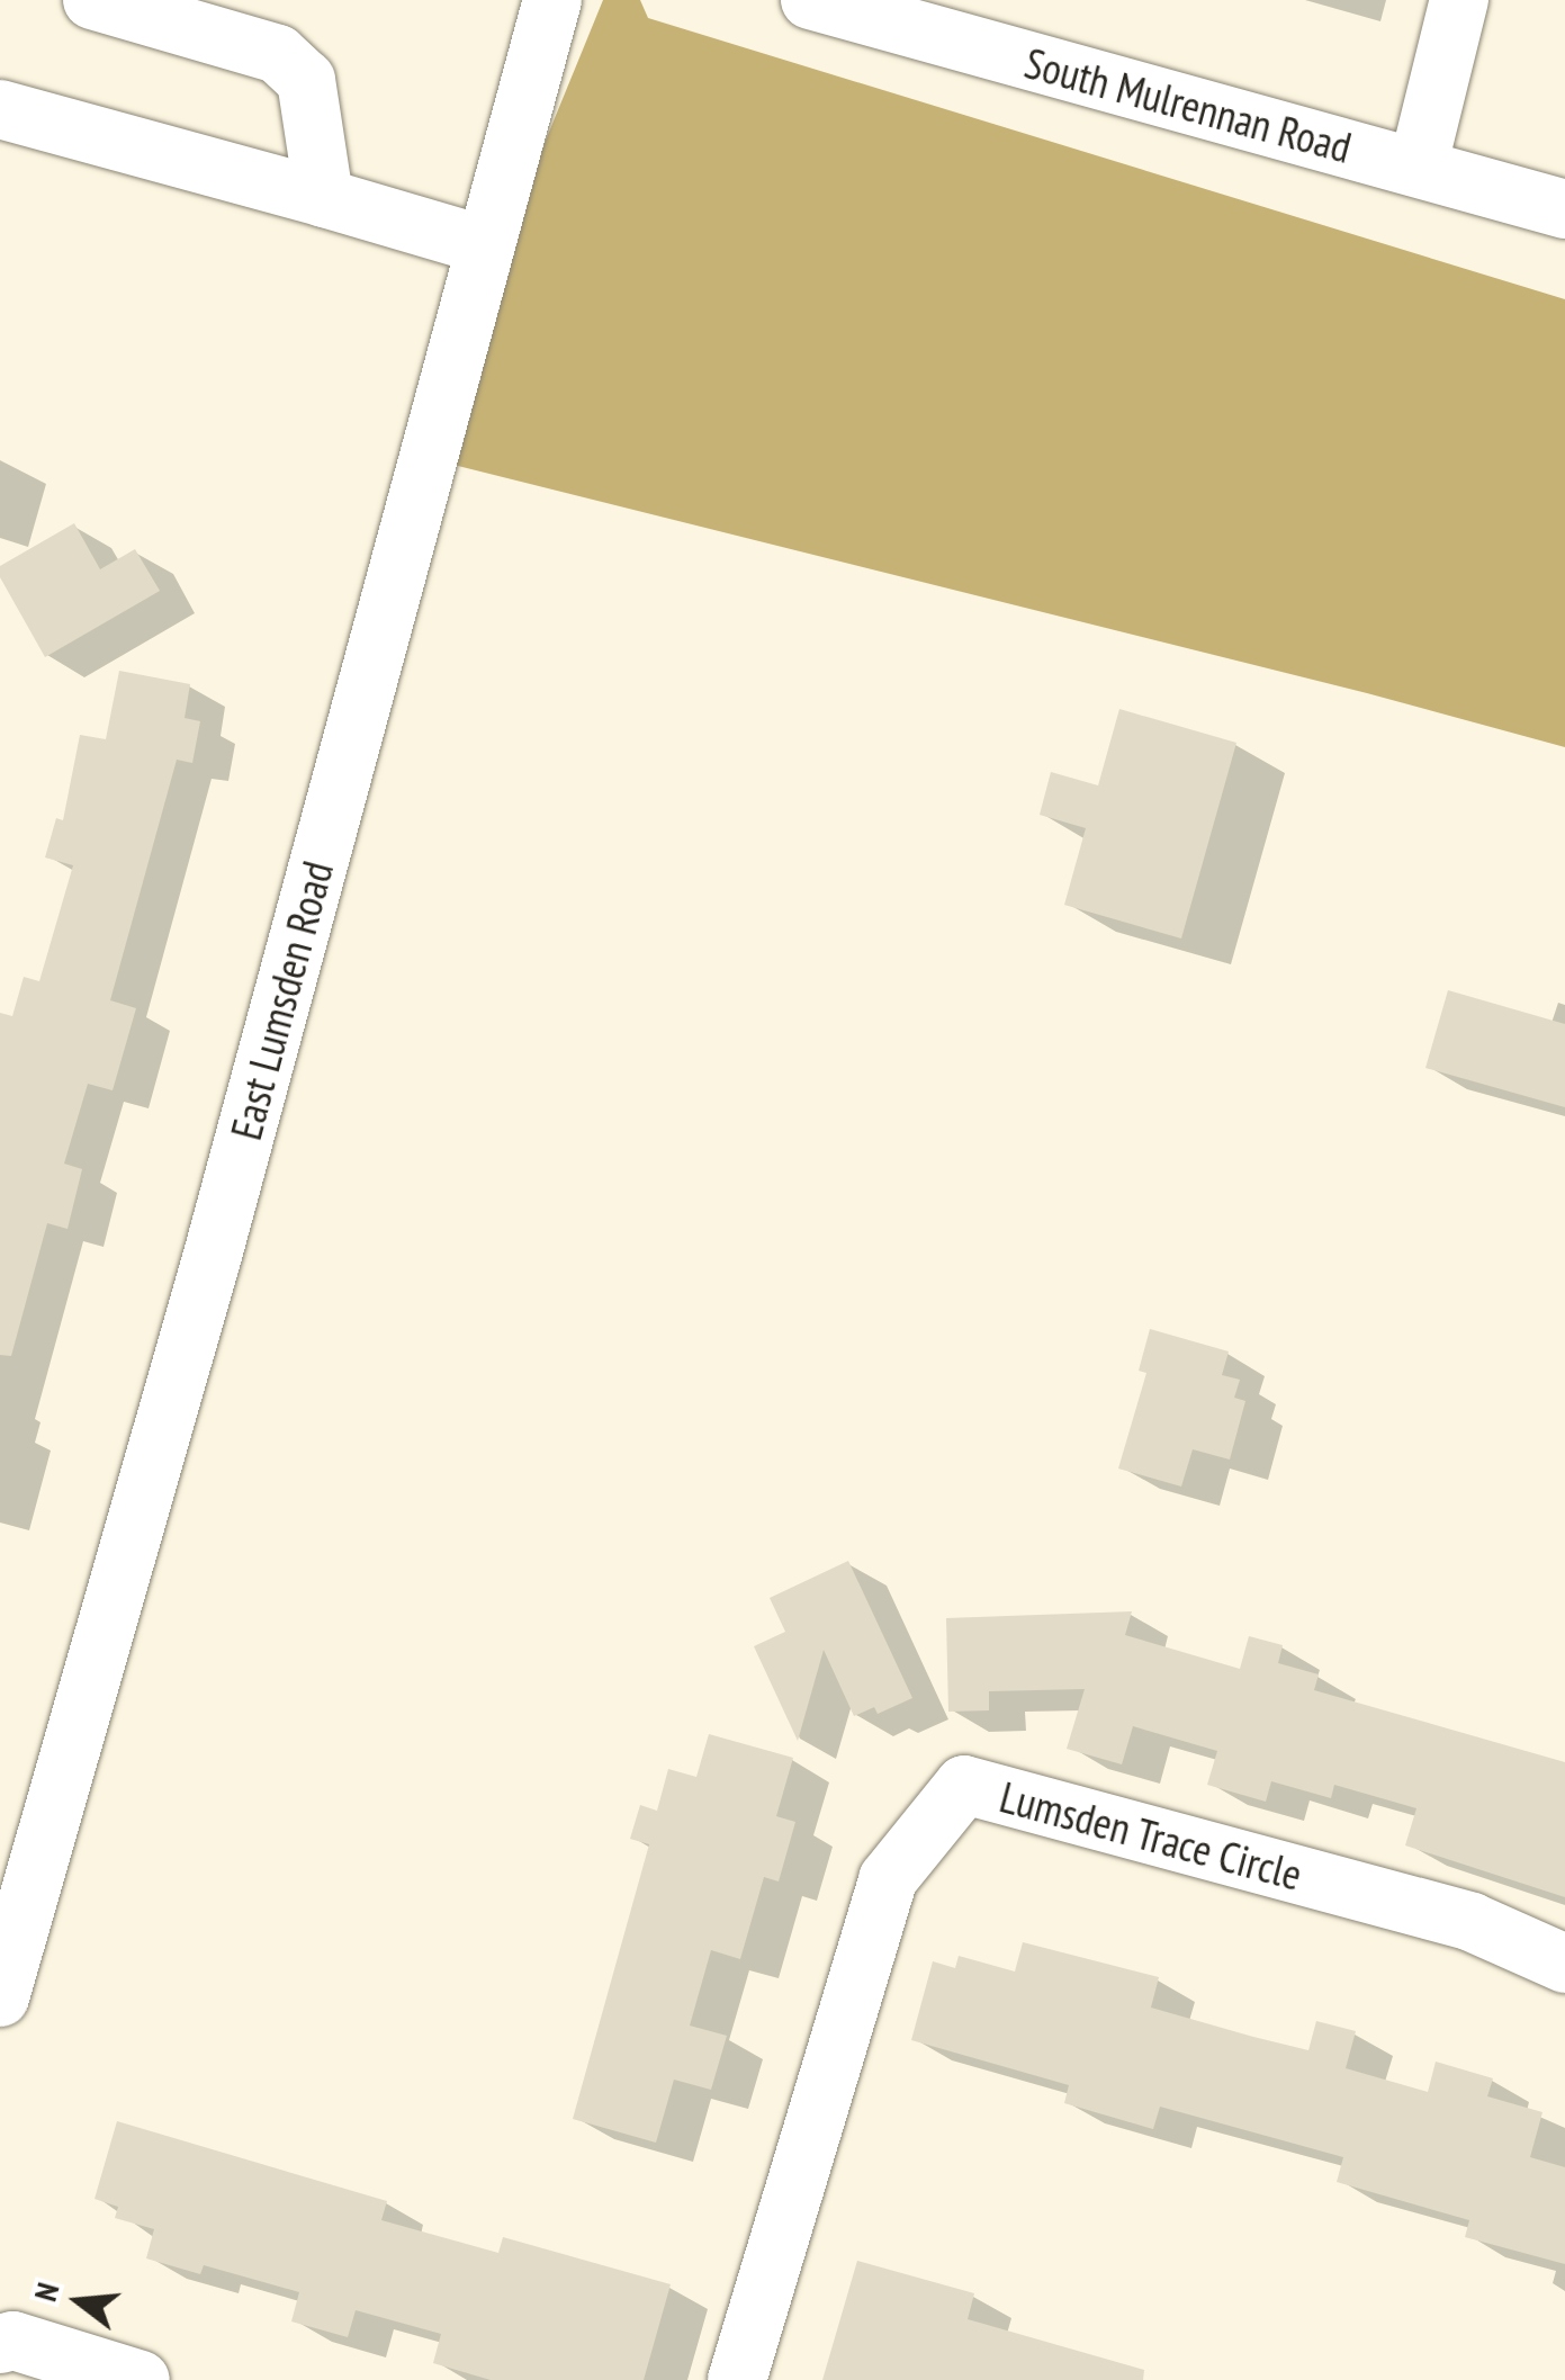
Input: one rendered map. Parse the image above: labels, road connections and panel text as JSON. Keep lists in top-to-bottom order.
{
  "streets": {
    "street": ["South Mulrennan Road", "East Lumsden Road", "Lumsden Trace Circle"]
  },
  "north": "left"
}
